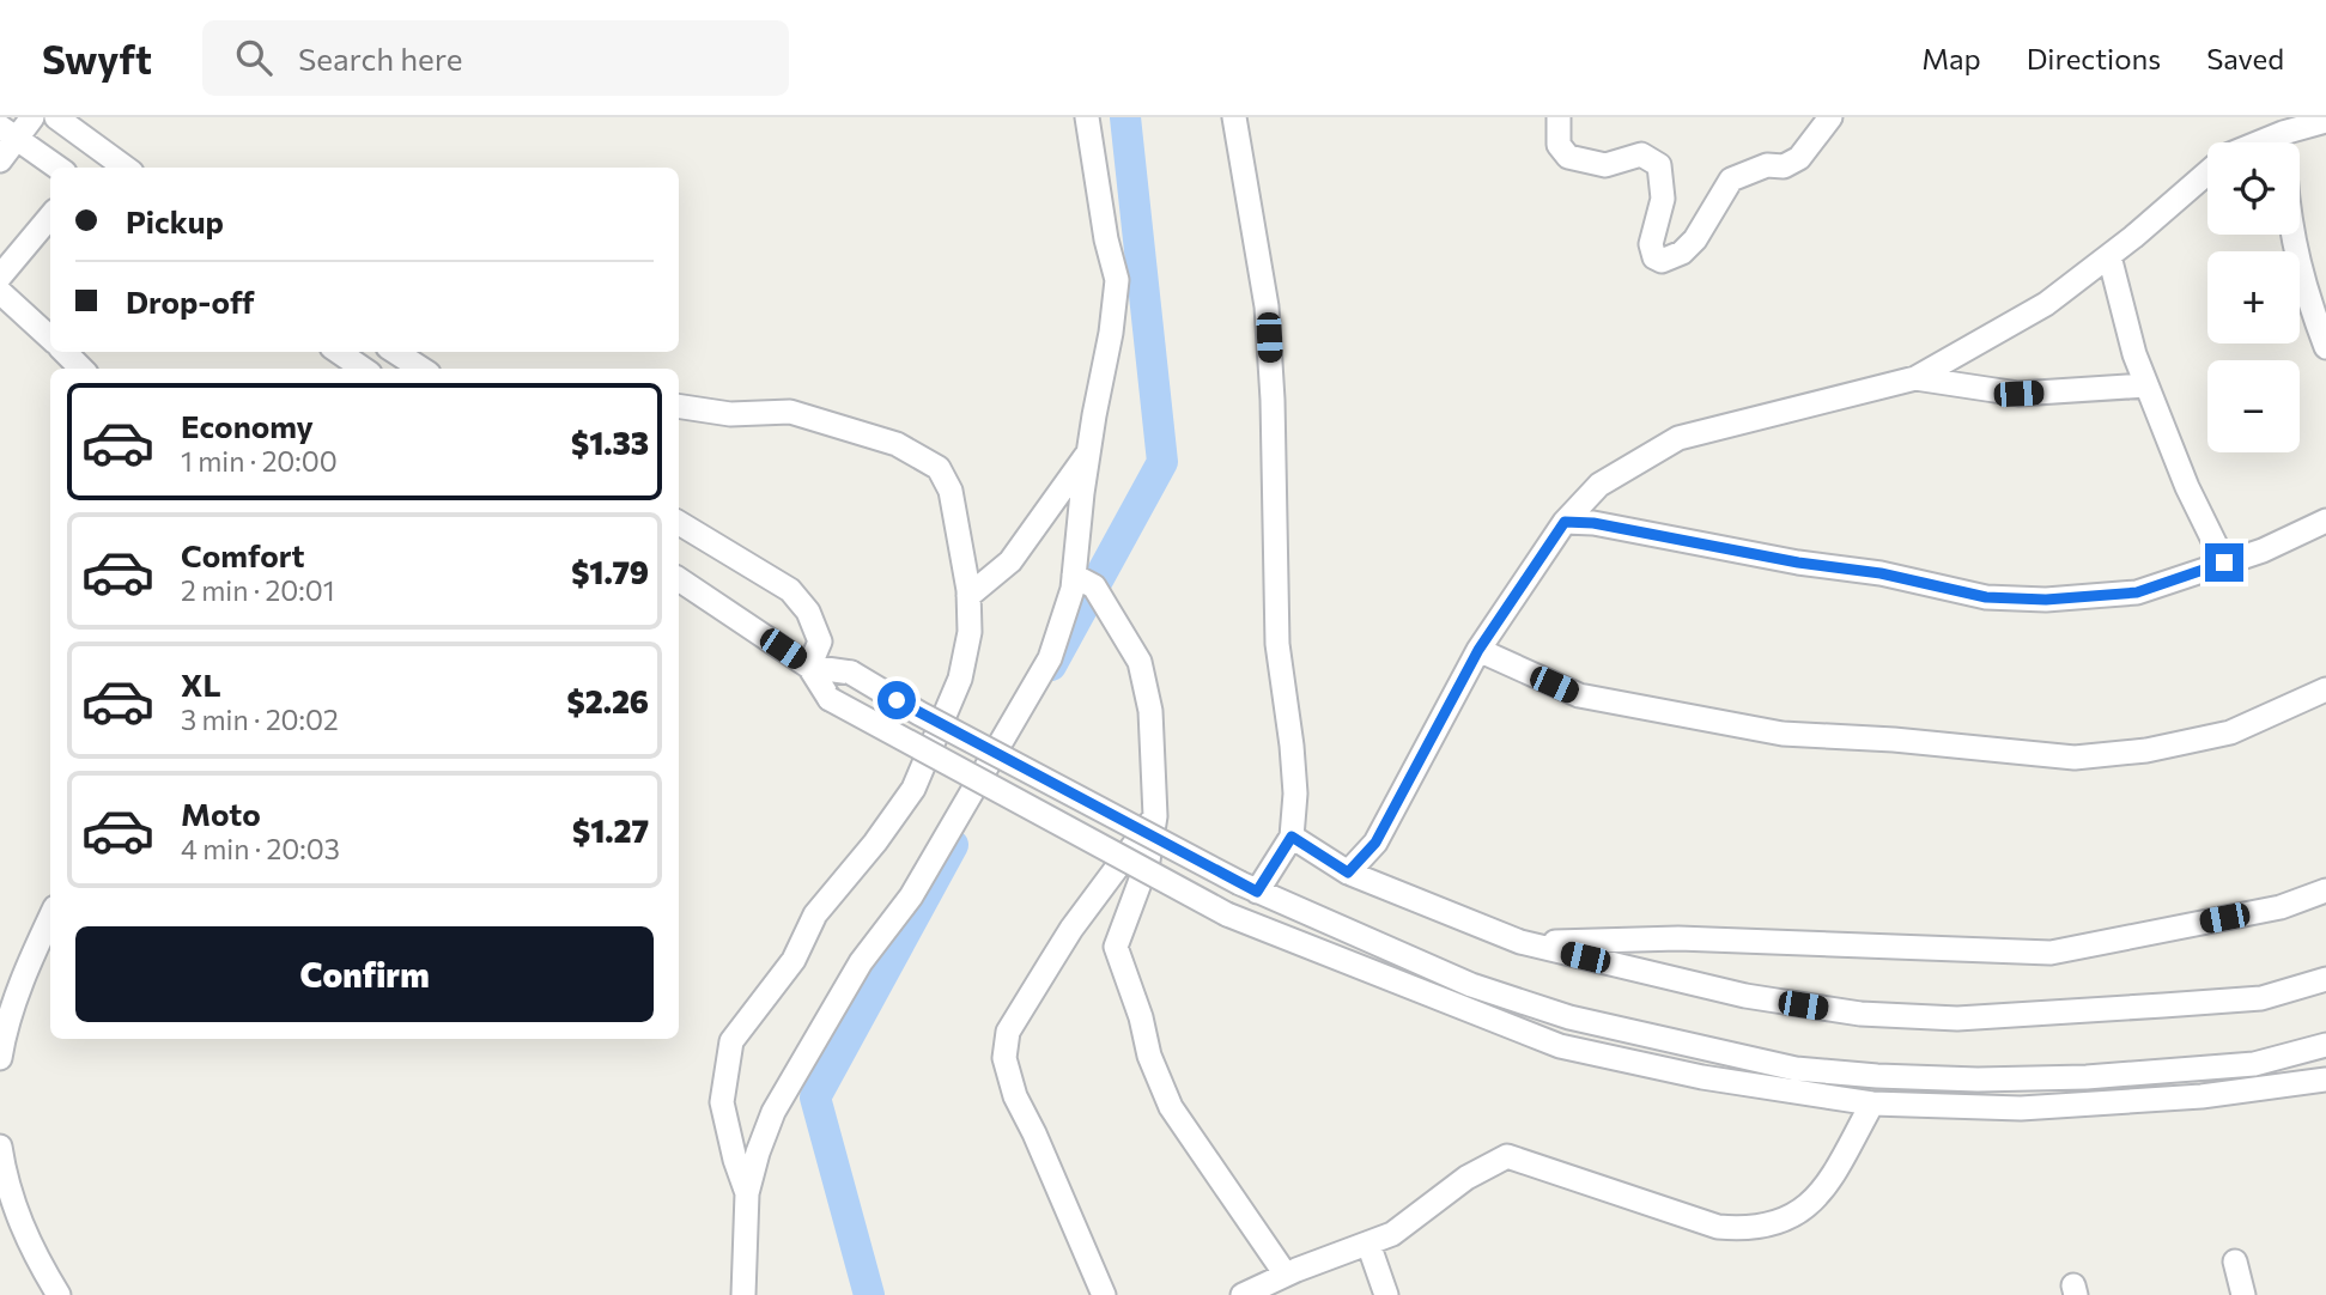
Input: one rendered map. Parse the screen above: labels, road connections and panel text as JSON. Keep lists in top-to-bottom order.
{
  "page": {
    "header": "Swyft",
    "search": "Search here",
    "nav": ["Map", "Directions", "Saved"],
    "map_buttons": ["+", "−"],
    "banner": ["Pickup", "Drop-off"],
    "list": [
      {
        "name": "Economy",
        "note": "1 min · 20:00",
        "value": "$1.33"
      },
      {
        "name": "Comfort",
        "note": "2 min · 20:01",
        "value": "$1.79"
      },
      {
        "name": "XL",
        "note": "3 min · 20:02",
        "value": "$2.26"
      },
      {
        "name": "Moto",
        "note": "4 min · 20:03",
        "value": "$1.27"
      }
    ],
    "buttons": "Confirm"
  }
}
